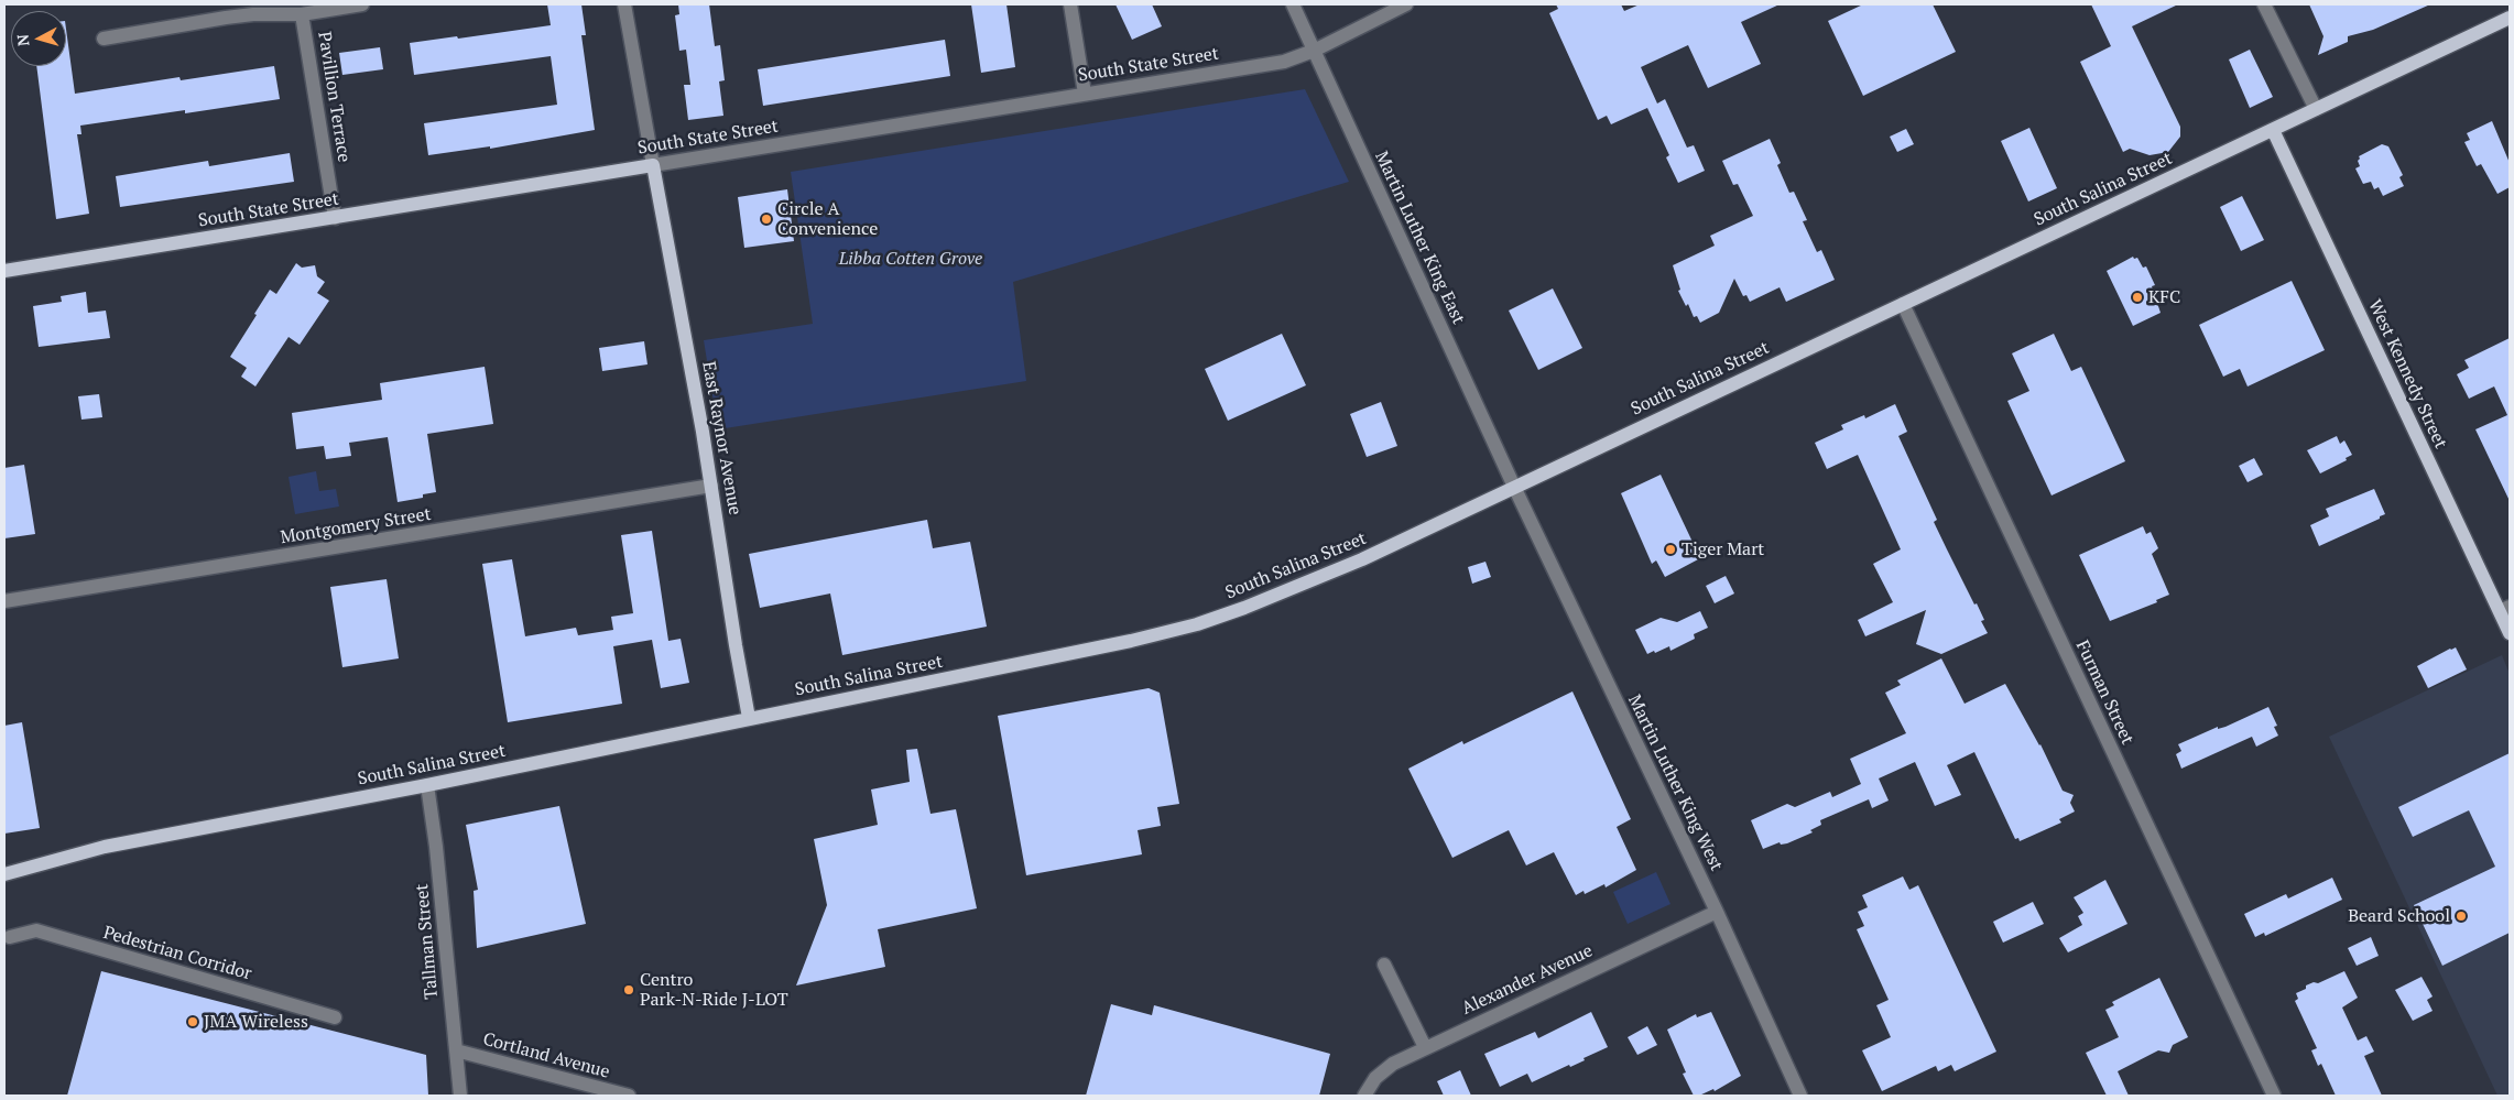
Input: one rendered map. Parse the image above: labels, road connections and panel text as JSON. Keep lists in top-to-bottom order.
{
  "streets": {
    "main road": [
      "South State Street",
      "South Salina Street",
      "West Kennedy Street",
      "East Raynor Avenue"
    ],
    "street": [
      "Pavillion Terrace",
      "Martin Luther King East",
      "Montgomery Street",
      "Furman Street",
      "Martin Luther King West",
      "Tallman Street",
      "Pedestrian Corridor",
      "Alexander Avenue",
      "Cortland Avenue"
    ]
  },
  "crossings": [
    ["South State Street", "Pavillion Terrace"],
    ["South State Street", "Martin Luther King East"],
    ["South State Street", "East Raynor Avenue"],
    ["South Salina Street", "Martin Luther King East"],
    ["South Salina Street", "West Kennedy Street"],
    ["South Salina Street", "East Raynor Avenue"],
    ["South Salina Street", "Furman Street"],
    ["South Salina Street", "Martin Luther King West"],
    ["South Salina Street", "Tallman Street"],
    ["Martin Luther King East", "Martin Luther King West"],
    ["East Raynor Avenue", "Montgomery Street"],
    ["Martin Luther King West", "Alexander Avenue"],
    ["Tallman Street", "Cortland Avenue"]
  ],
  "parks": ["Libba Cotten Grove"],
  "places": [
    "Circle A Convenience",
    "KFC",
    "Tiger Mart",
    "Beard School",
    "Centro Park-N-Ride J-LOT",
    "JMA Wireless"
  ],
  "north": "left"
}
